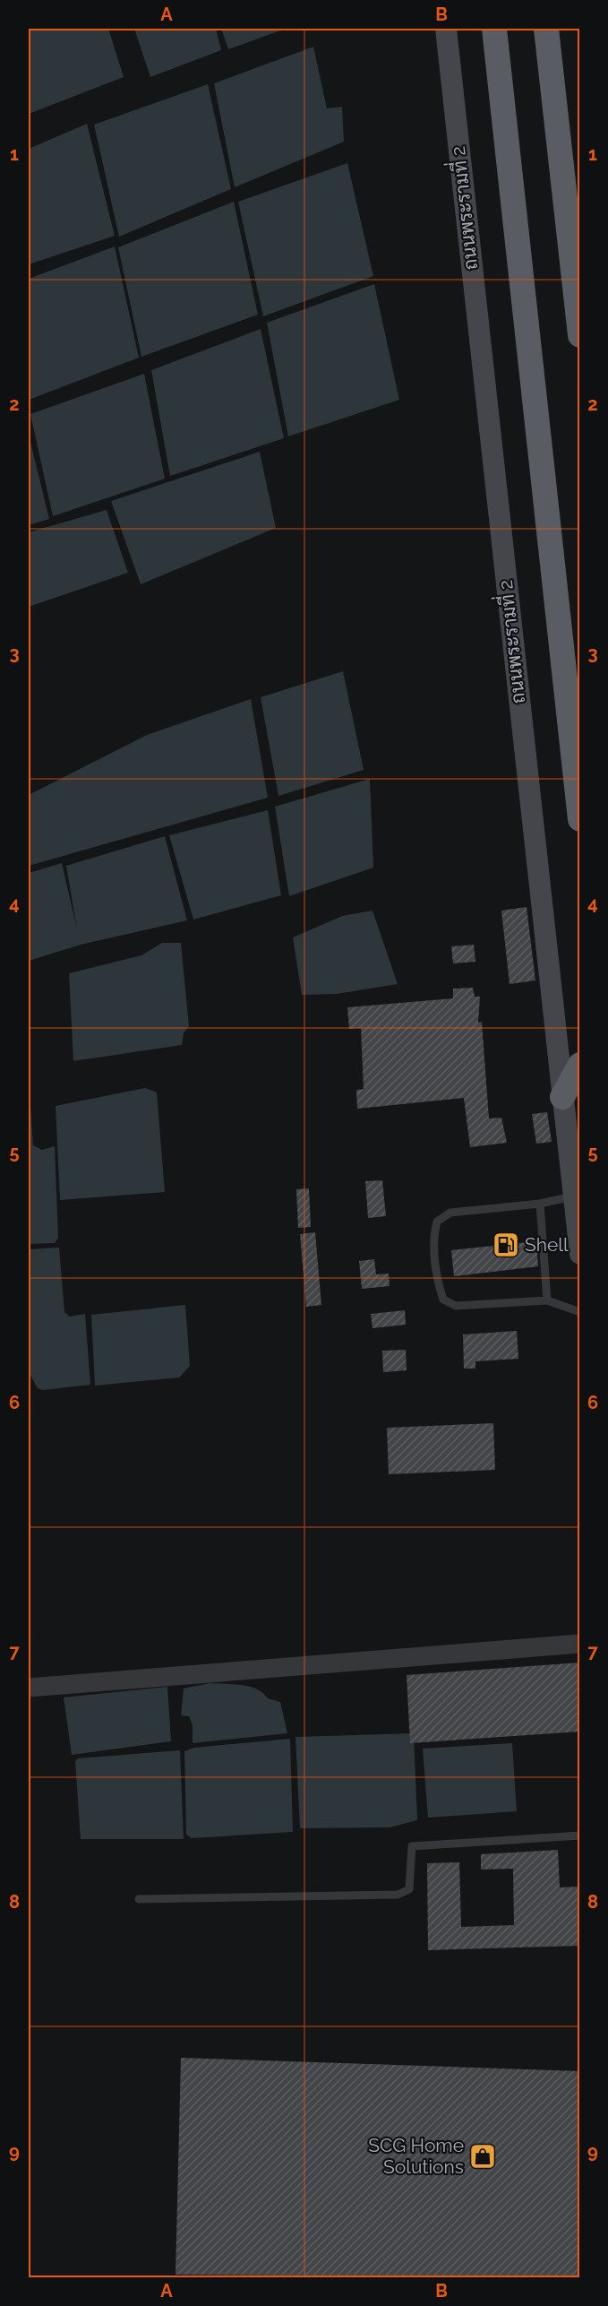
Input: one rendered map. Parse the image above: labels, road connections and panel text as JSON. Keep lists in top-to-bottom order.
{
  "streets": {
    "main road": ["ถนนพระรามที่ 2"]
  },
  "places": {
    "fuel station": ["Shell"],
    "shop": ["SCG Home Solutions"]
  },
  "grid": {
    "columns": ["A", "B"],
    "rows": [
      "1",
      "2",
      "3",
      "4",
      "5",
      "6",
      "7",
      "8",
      "9"
    ]
  }
}
